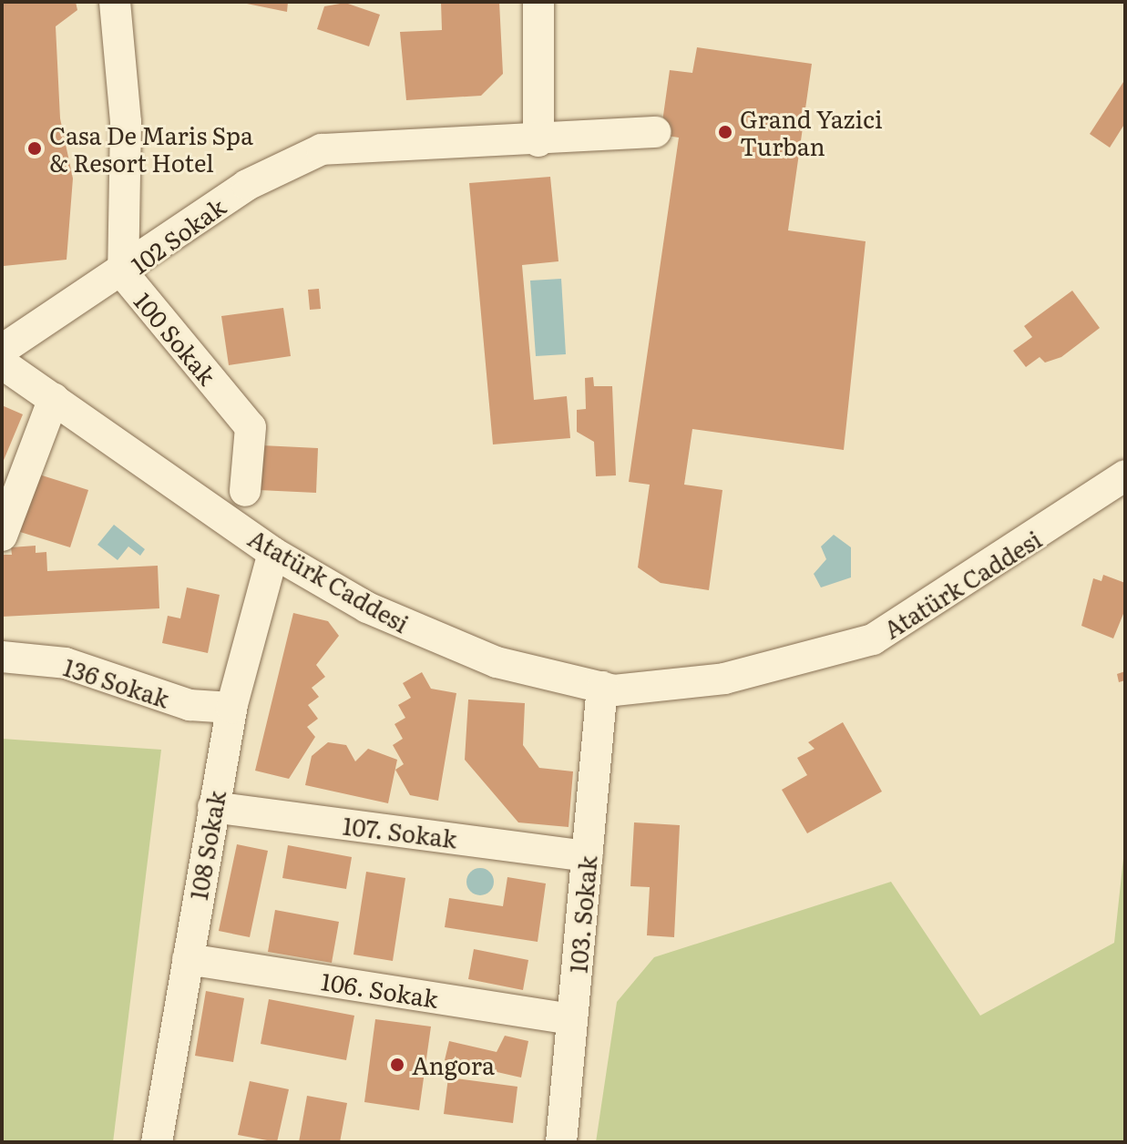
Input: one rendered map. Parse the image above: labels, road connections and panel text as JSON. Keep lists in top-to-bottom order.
{
  "streets": {
    "street": [
      "102 Sokak",
      "100 Sokak",
      "Atatürk Caddesi",
      "136 Sokak",
      "107. Sokak",
      "108 Sokak",
      "103. Sokak",
      "106. Sokak"
    ]
  },
  "crossings": [
    ["102 Sokak", "100 Sokak"],
    ["Atatürk Caddesi", "108 Sokak"],
    ["Atatürk Caddesi", "103. Sokak"],
    ["136 Sokak", "108 Sokak"],
    ["107. Sokak", "108 Sokak"],
    ["107. Sokak", "103. Sokak"],
    ["108 Sokak", "106. Sokak"],
    ["103. Sokak", "106. Sokak"]
  ],
  "places": ["Grand Yazici Turban", "Casa De Maris Spa & Resort Hotel", "Angora"]
}
